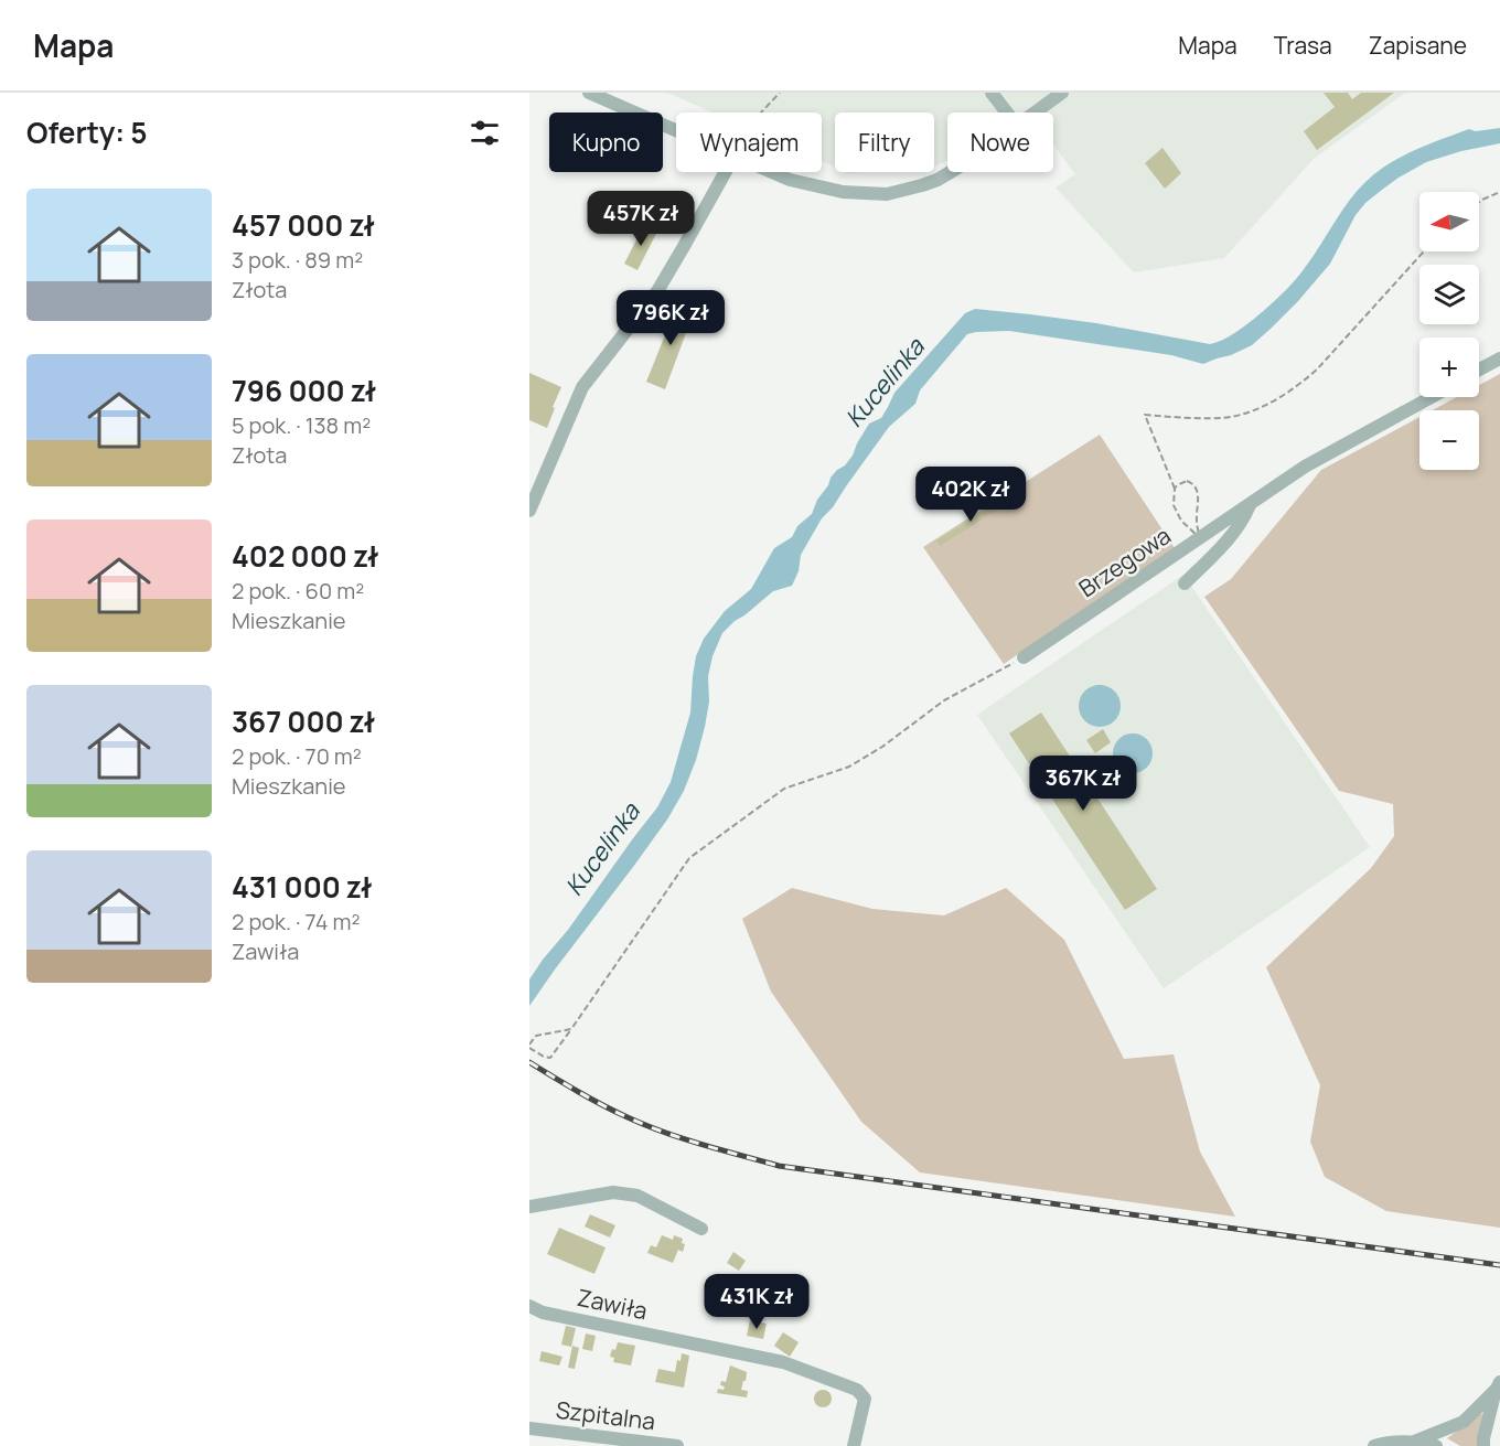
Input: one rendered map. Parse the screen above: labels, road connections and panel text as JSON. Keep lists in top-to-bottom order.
{
  "streets": {
    "street": ["Brzegowa", "Zawiła", "Szpitalna"]
  },
  "water": ["Kucelinka"],
  "north": "left",
  "page": {
    "header": "Mapa",
    "nav": ["Mapa", "Trasa", "Zapisane"],
    "heading": "Oferty: 5",
    "chip": [
      "Kupno",
      "Wynajem",
      "Filtry",
      "Nowe"
    ],
    "list": [
      {
        "name": "457 000 zł",
        "note": "3 pok. · 89 m² · Złota"
      },
      {
        "name": "796 000 zł",
        "note": "5 pok. · 138 m² · Złota"
      },
      {
        "name": "402 000 zł",
        "note": "2 pok. · 60 m² · Mieszkanie"
      },
      {
        "name": "367 000 zł",
        "note": "2 pok. · 70 m² · Mieszkanie"
      },
      {
        "name": "431 000 zł",
        "note": "2 pok. · 74 m² · Zawiła"
      }
    ],
    "price": [
      "457K zł",
      "796K zł",
      "402K zł",
      "367K zł",
      "431K zł"
    ],
    "map_buttons": ["+", "−"]
  }
}
